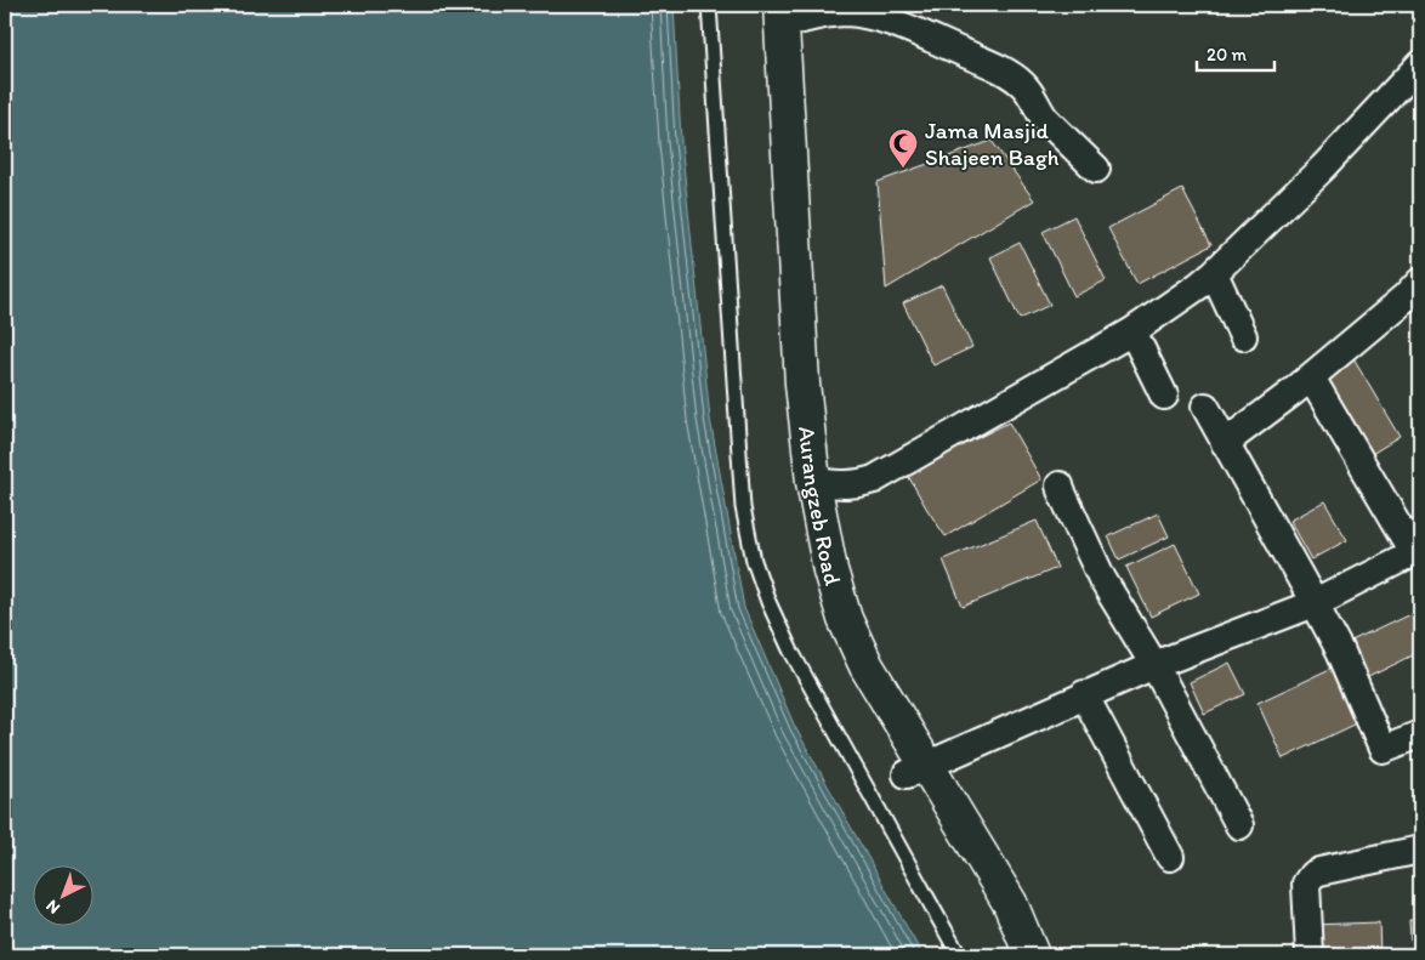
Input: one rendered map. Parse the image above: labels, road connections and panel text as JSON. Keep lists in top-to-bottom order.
{
  "streets": {
    "main road": ["Aurangzeb Road"]
  },
  "places": {
    "mosque": ["Jama Masjid Shajeen Bagh"]
  },
  "scale_bar": "20 m",
  "north": "bottom left"
}
